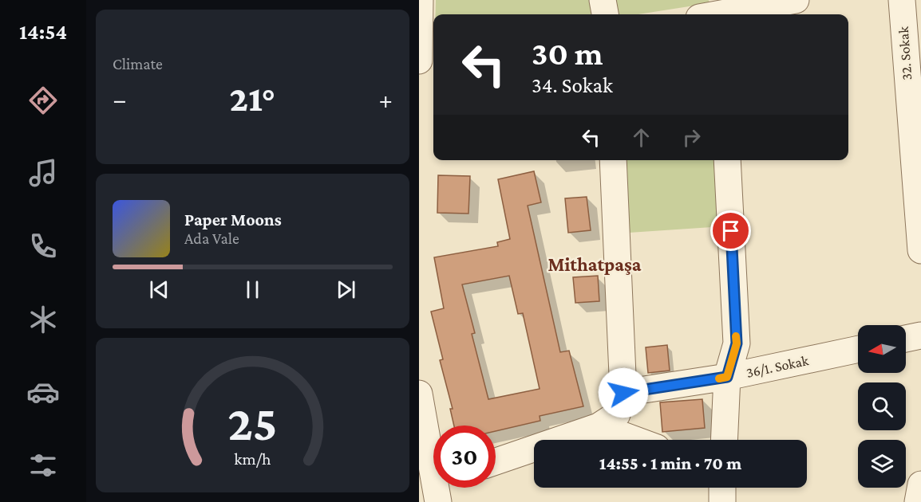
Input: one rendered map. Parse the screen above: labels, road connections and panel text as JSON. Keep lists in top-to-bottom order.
{
  "streets": {
    "street": ["32. Sokak", "36/1. Sokak"]
  },
  "districts": ["Mithatpaşa"],
  "north": "left",
  "page": {
    "tabs": "14:54",
    "tile": "Climate",
    "turn": ["30 m", "34. Sokak"],
    "heat": ["−", "21°", "+"],
    "song": ["Paper Moons", "Ada Vale"],
    "limit": "30",
    "trip": "14:55 · 1 min · 70 m",
    "gauge": ["25", "km/h"]
  }
}
